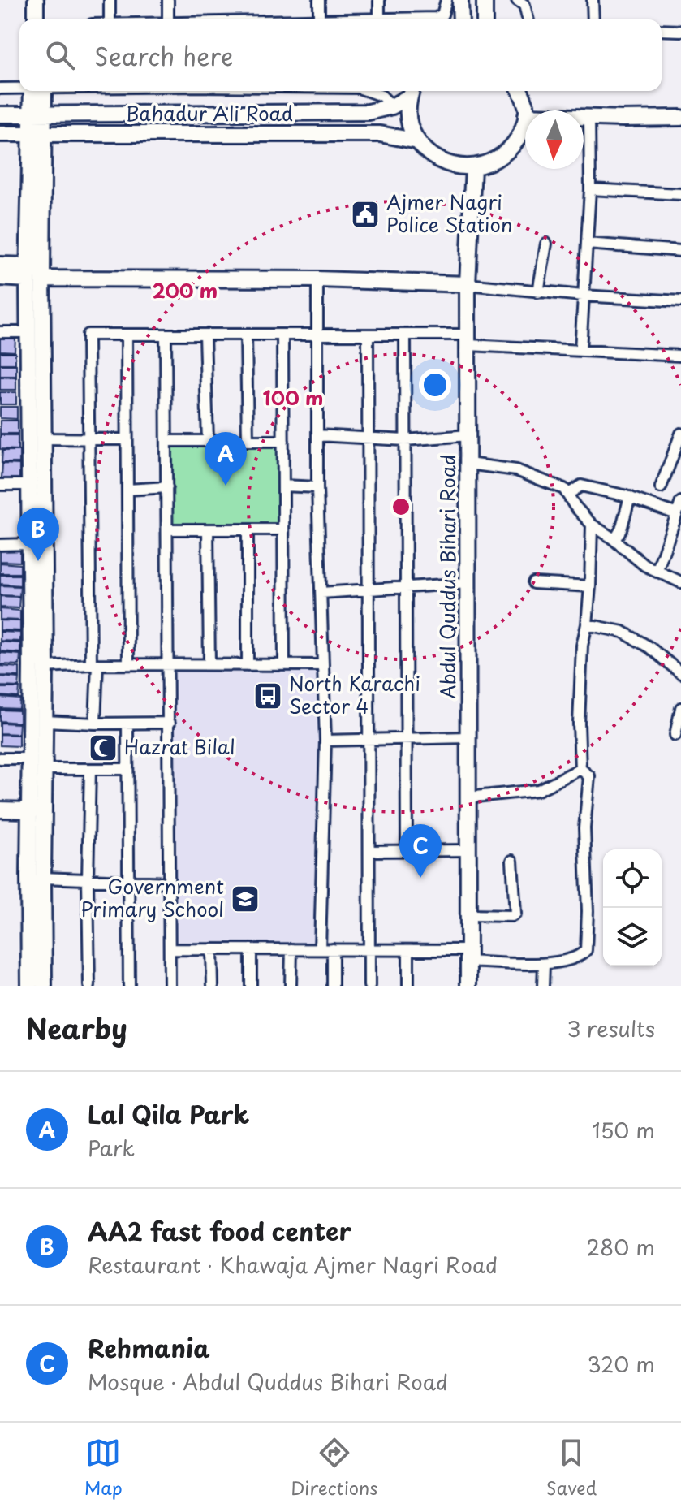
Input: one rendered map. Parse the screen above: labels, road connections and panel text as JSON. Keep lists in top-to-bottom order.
{
  "streets": {
    "street": ["Bahadur Ali Road", "Abdul Quddus Bihari Road"]
  },
  "places": {
    "public building": ["Ajmer Nagri Police Station"],
    "bus stop": ["North Karachi Sector 4"],
    "mosque": ["Hazrat Bilal"],
    "school or university": ["Government Primary School"]
  },
  "north": "bottom",
  "page": {
    "search": "Search here",
    "pins": ["A", "B", "C"],
    "heading": ["Nearby", "3 results"],
    "list": [
      {
        "mark": "A",
        "name": "Lal Qila Park",
        "note": "Park",
        "value": "150 m"
      },
      {
        "mark": "B",
        "name": "AA2 fast food center",
        "note": "Restaurant · Khawaja Ajmer Nagri Road",
        "value": "280 m"
      },
      {
        "mark": "C",
        "name": "Rehmania",
        "note": "Mosque · Abdul Quddus Bihari Road",
        "value": "320 m"
      }
    ],
    "nav": ["Map", "Directions", "Saved"]
  },
  "rings": ["200 m", "100 m"]
}
